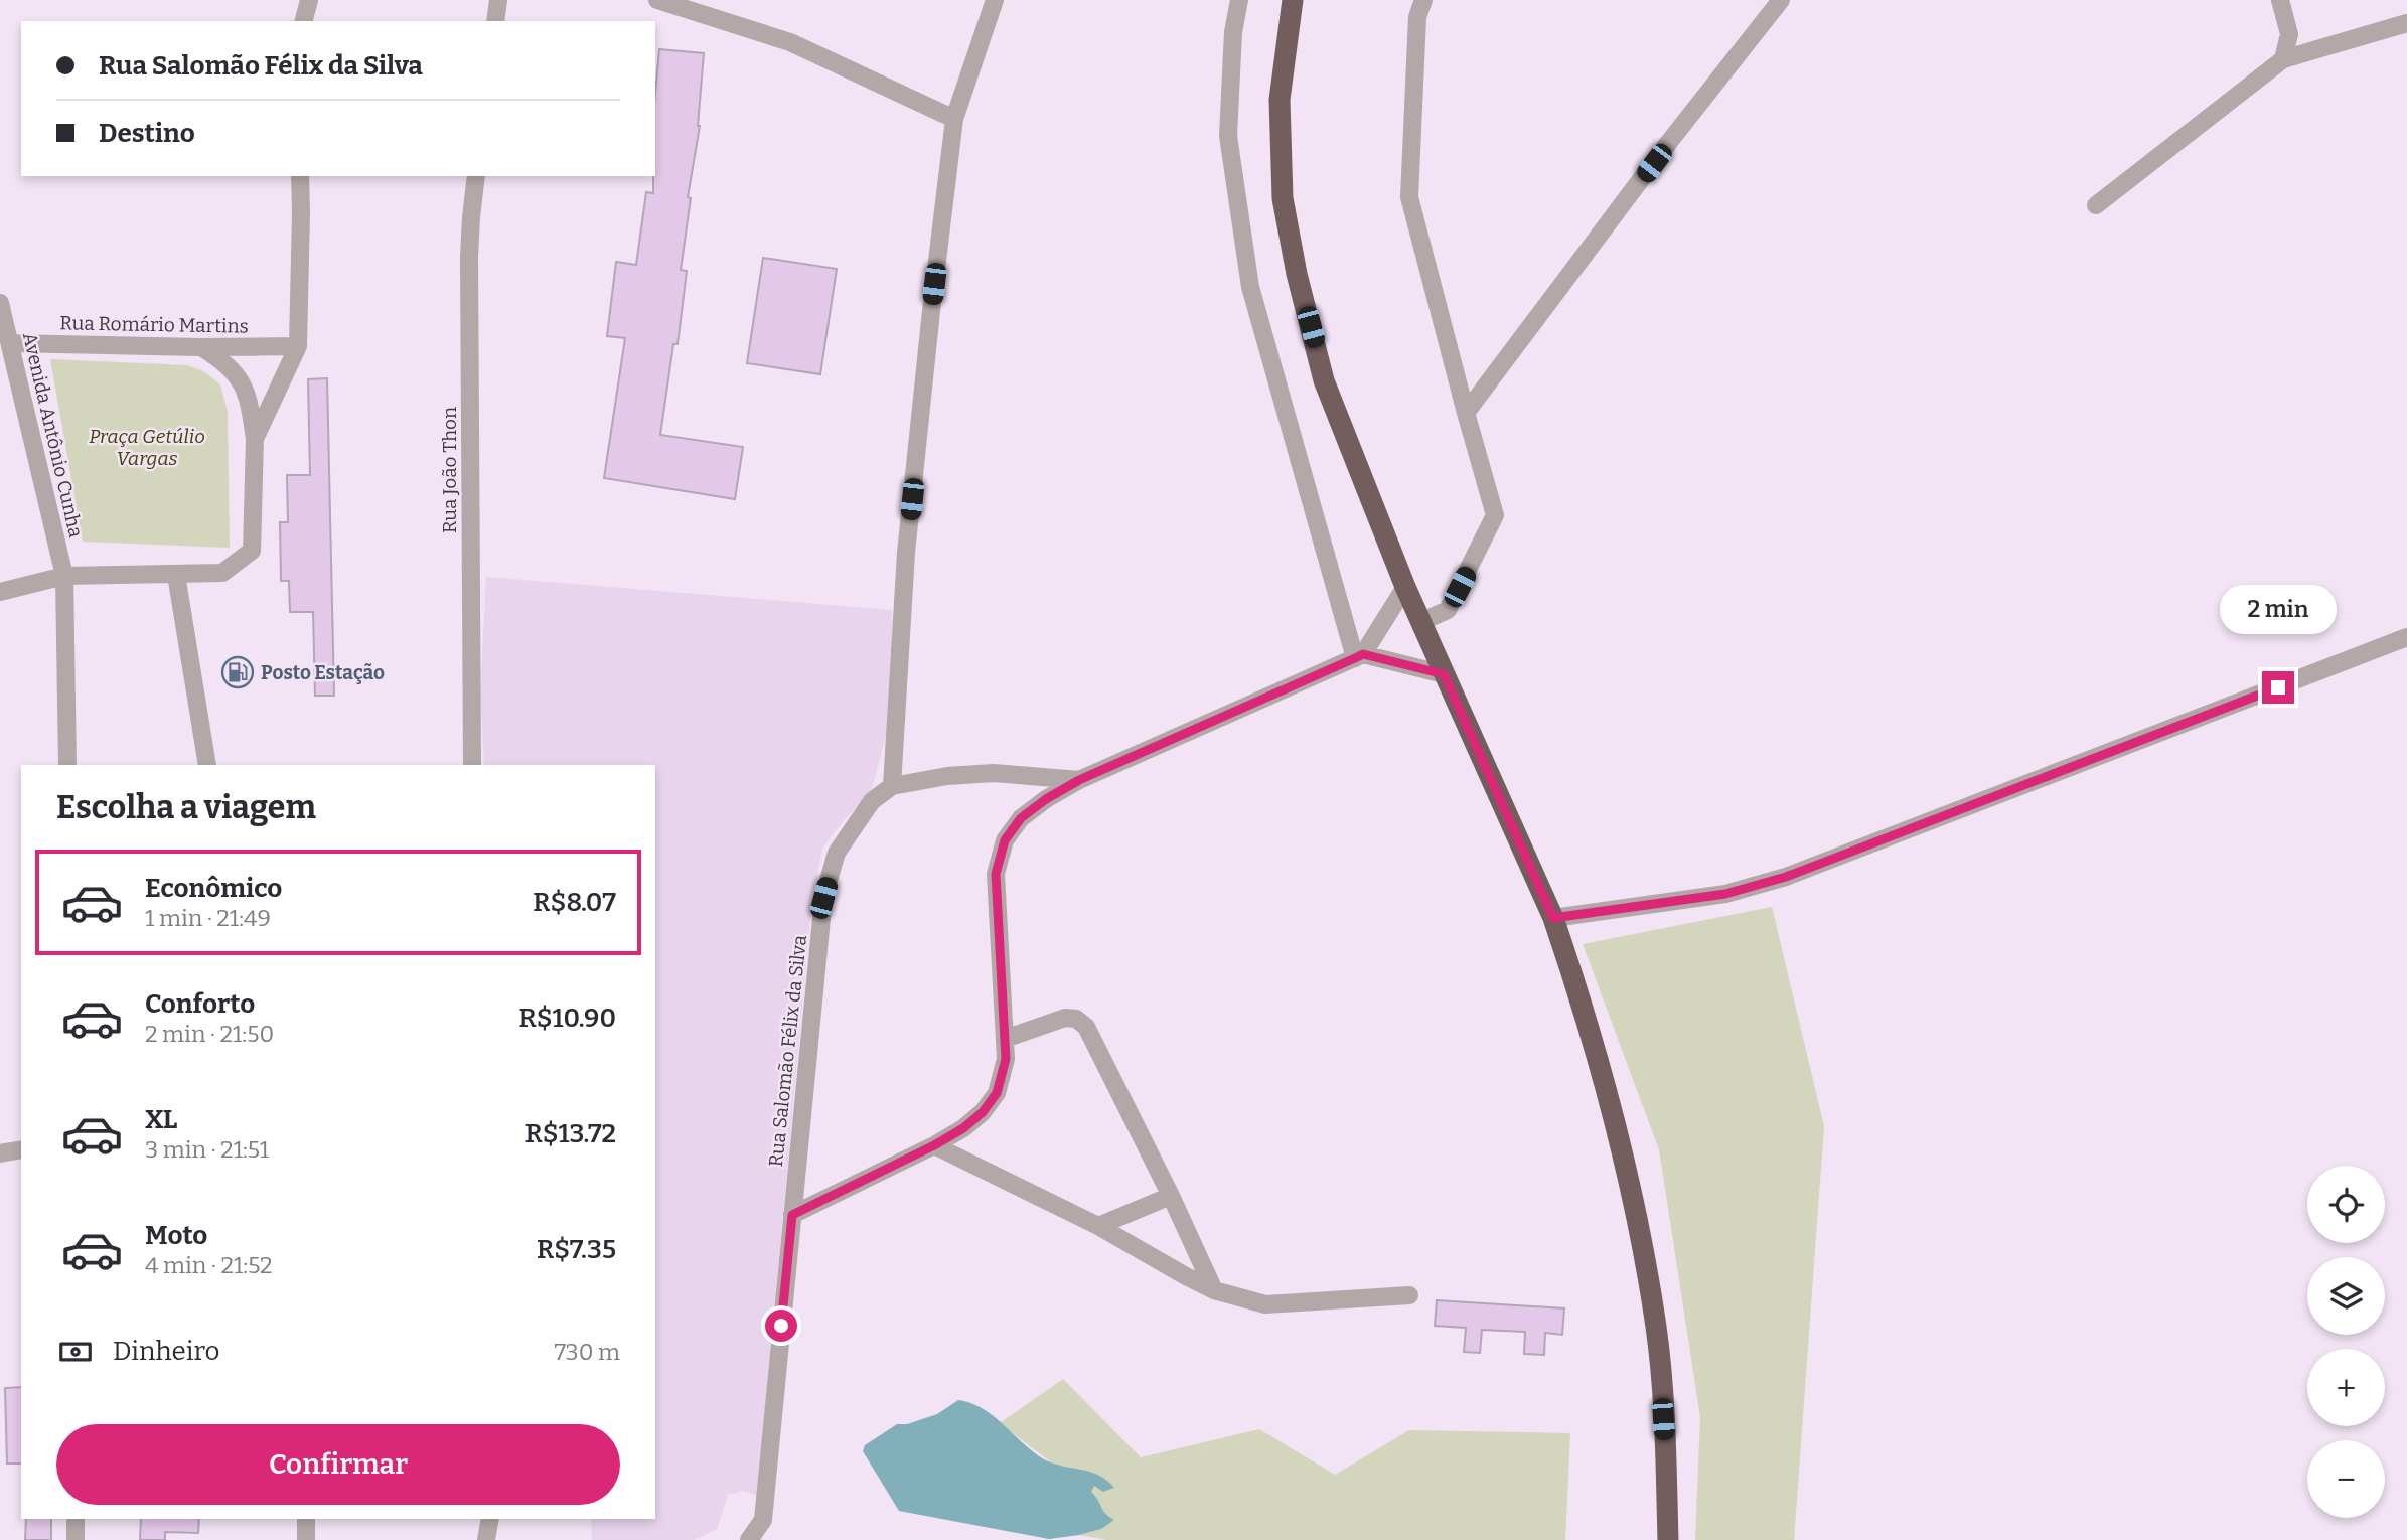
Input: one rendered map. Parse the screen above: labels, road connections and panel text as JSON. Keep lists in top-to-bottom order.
{
  "streets": {
    "street": [
      "Rua Romário Martins",
      "Avenida Antônio Cunha",
      "Rua João Thon",
      "Rua Salomão Félix da Silva"
    ]
  },
  "crossings": [
    ["Rua Romário Martins", "Avenida Antônio Cunha"]
  ],
  "parks": ["Praça Getúlio Vargas"],
  "places": {
    "fuel station": ["Posto Estação"]
  },
  "page": {
    "banner": ["Rua Salomão Félix da Silva", "Destino"],
    "bubble": "2 min",
    "heading": "Escolha a viagem",
    "list": [
      {
        "name": "Econômico",
        "note": "1 min · 21:49",
        "value": "R$8.07"
      },
      {
        "name": "Conforto",
        "note": "2 min · 21:50",
        "value": "R$10.90"
      },
      {
        "name": "XL",
        "note": "3 min · 21:51",
        "value": "R$13.72"
      },
      {
        "name": "Moto",
        "note": "4 min · 21:52",
        "value": "R$7.35"
      }
    ],
    "map_buttons": ["+", "−"],
    "pay": ["Dinheiro", "730 m"],
    "buttons": "Confirmar"
  }
}
